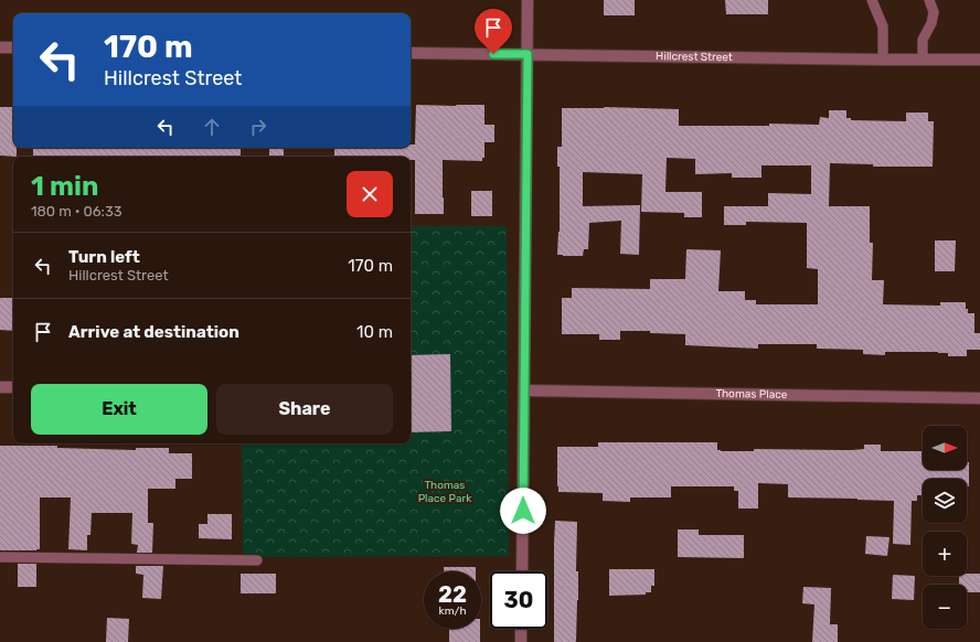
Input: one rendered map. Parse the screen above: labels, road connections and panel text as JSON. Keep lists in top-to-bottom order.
{
  "streets": {
    "street": ["Hillcrest Street", "Thomas Place"]
  },
  "parks": ["Thomas Place Park"],
  "north": "right",
  "page": {
    "turn": ["170 m", "Hillcrest Street"],
    "heading": ["1 min", "180 m · 06:33"],
    "list": [
      {
        "name": "Turn left",
        "note": "Hillcrest Street",
        "value": "170 m"
      },
      {
        "name": "Arrive at destination",
        "value": "10 m"
      }
    ],
    "buttons": ["Exit", "Share"],
    "map_buttons": ["+", "−"],
    "speed": "22 km/h",
    "limit": "30"
  }
}
